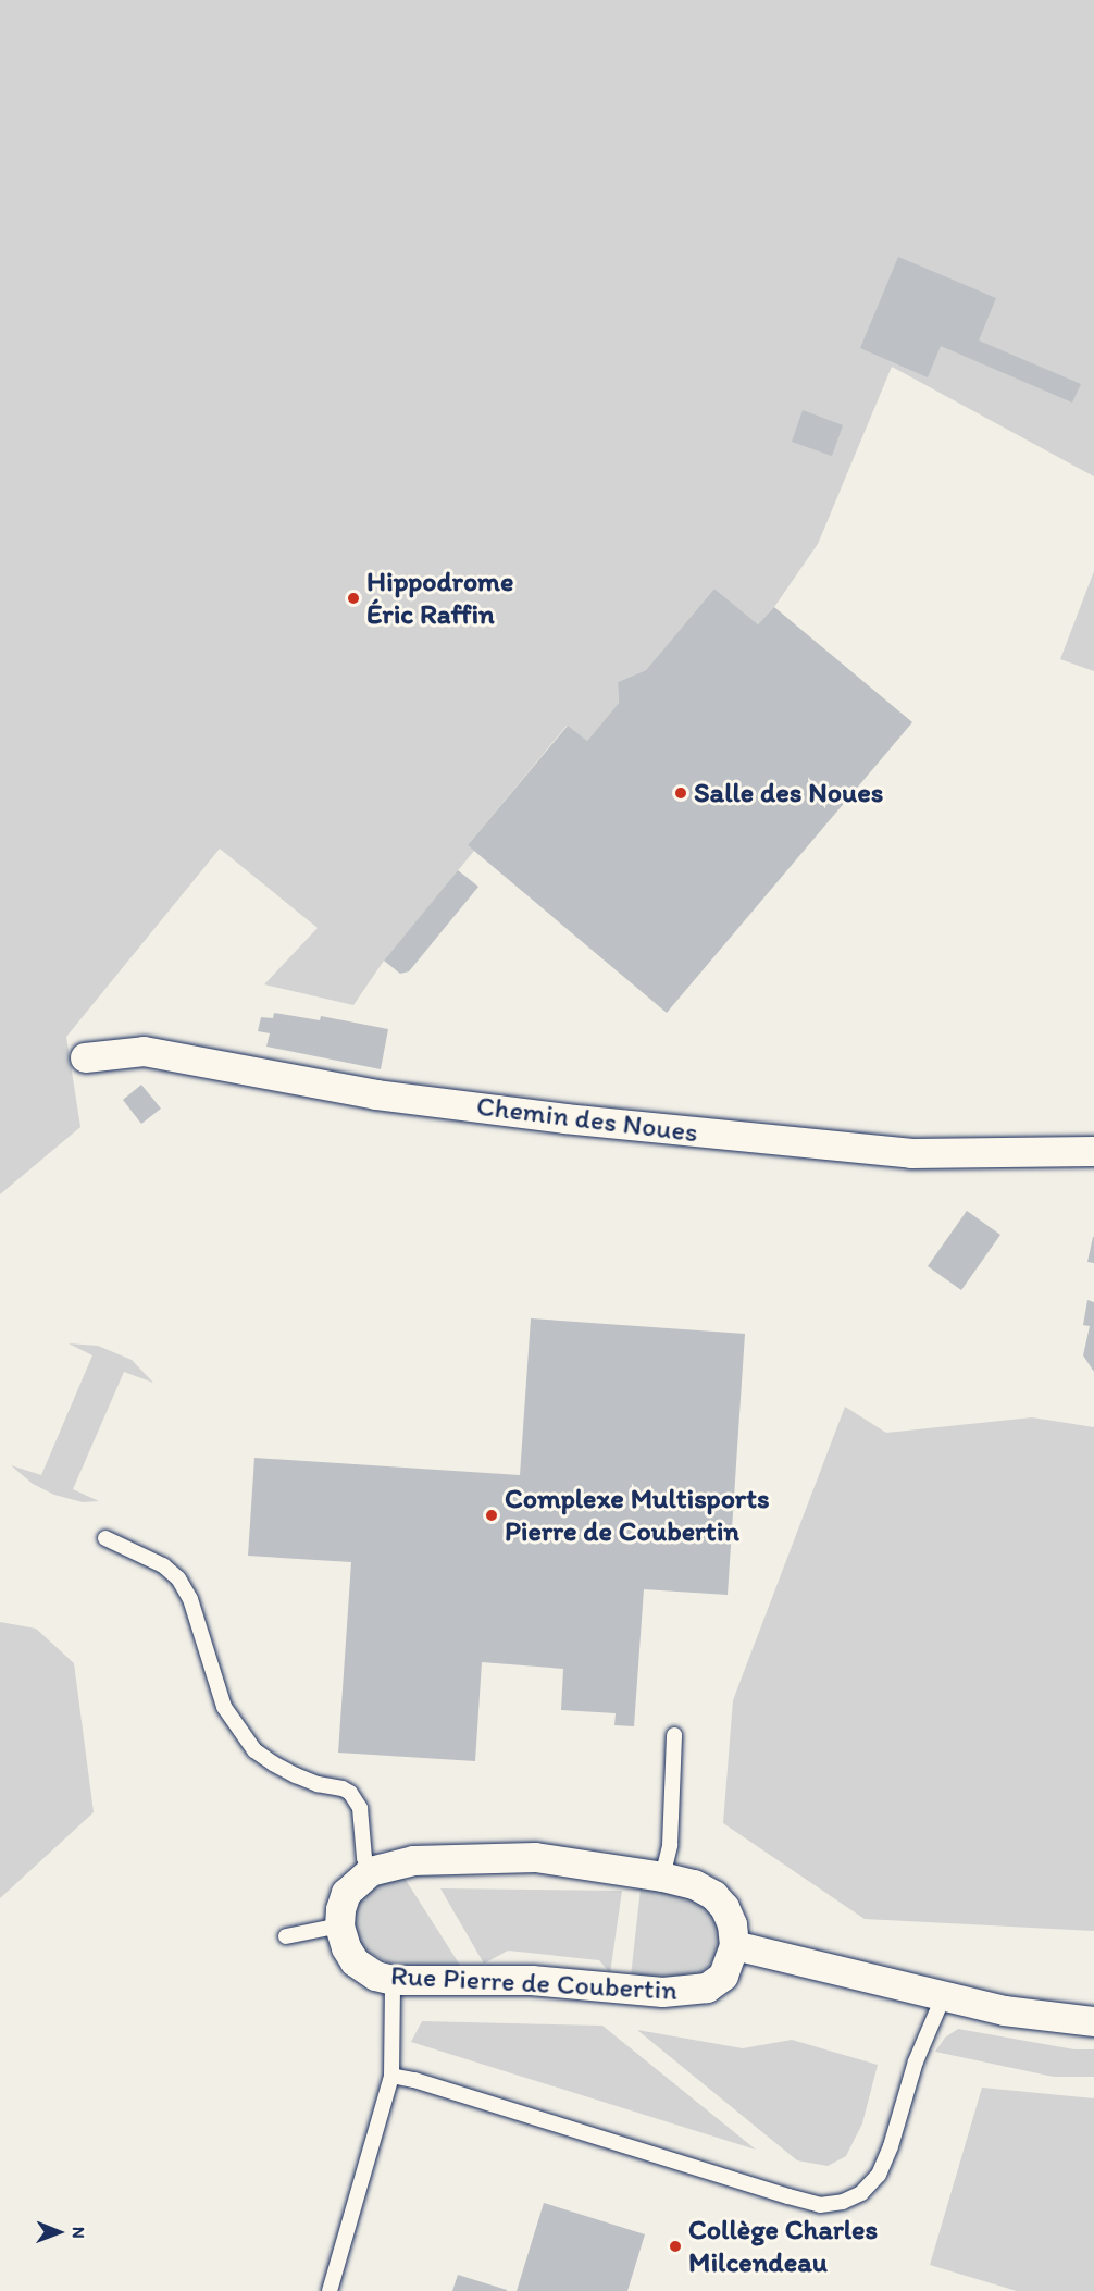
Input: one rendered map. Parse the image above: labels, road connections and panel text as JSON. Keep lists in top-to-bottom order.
{
  "streets": {
    "street": ["Chemin des Noues", "Rue Pierre de Coubertin"]
  },
  "places": [
    "Hippodrome Éric Raffin",
    "Salle des Noues",
    "Complexe Multisports Pierre de Coubertin",
    "Collège Charles Milcendeau"
  ],
  "north": "right"
}
